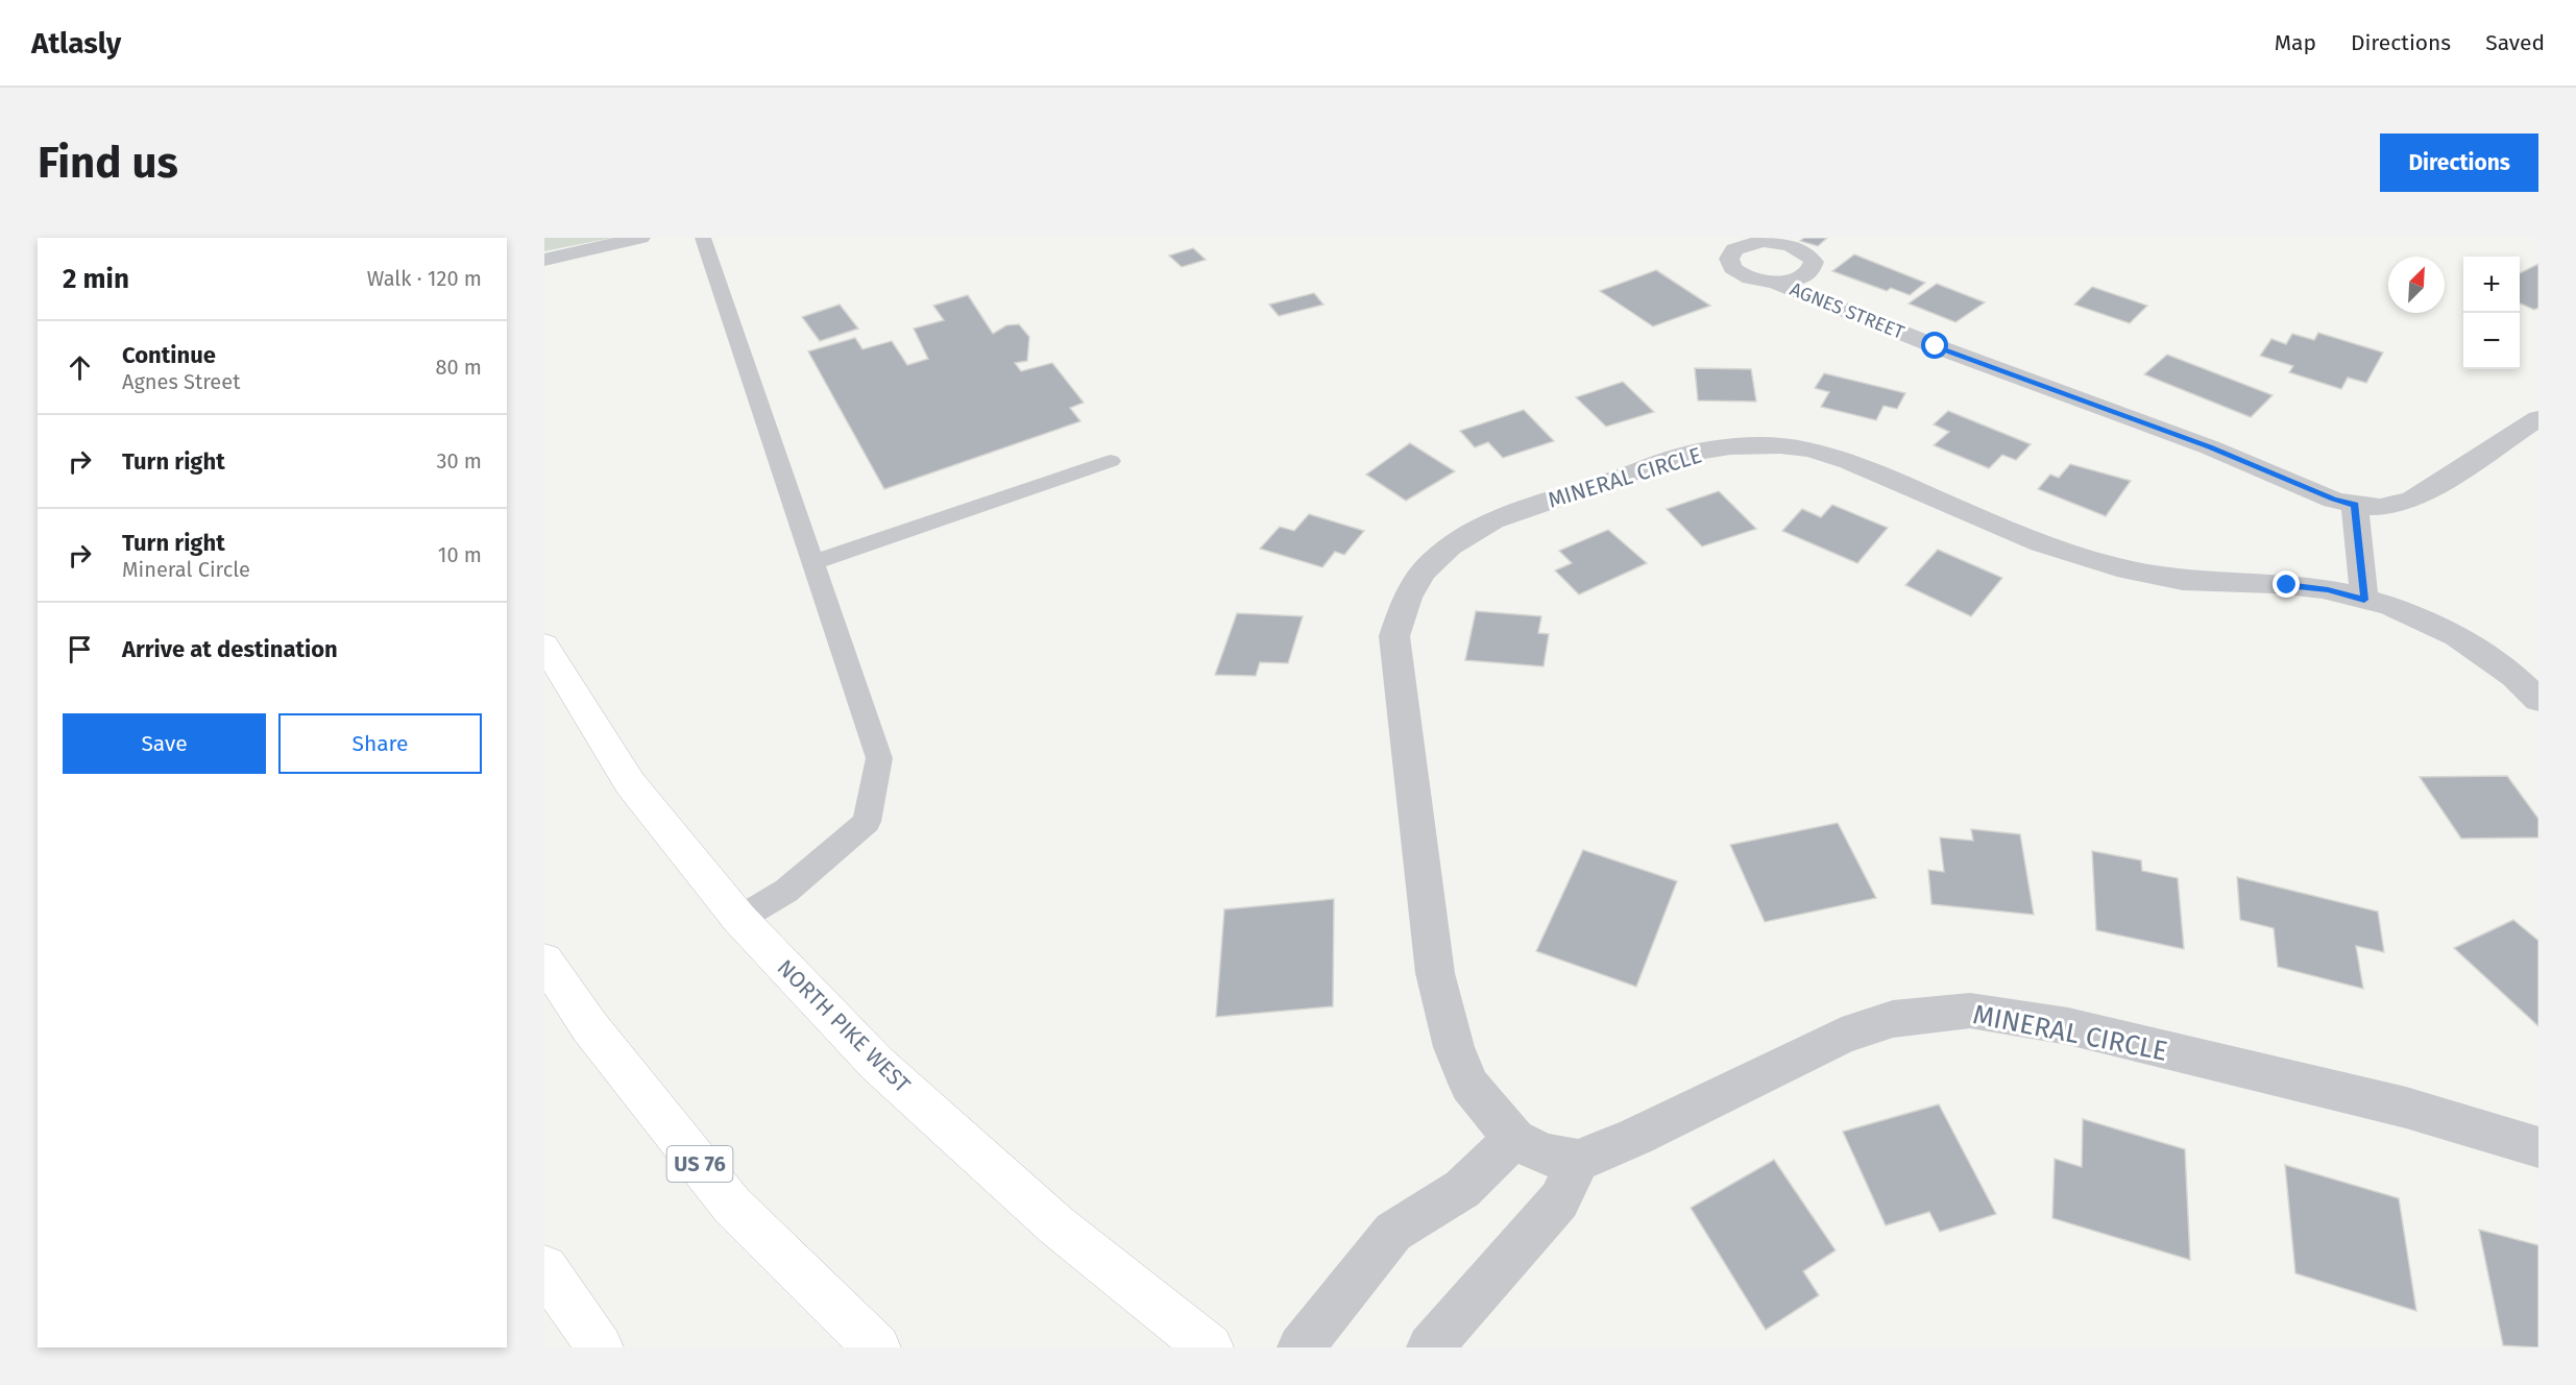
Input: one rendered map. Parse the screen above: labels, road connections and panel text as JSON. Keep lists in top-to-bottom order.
{
  "streets": {
    "main road": ["NORTH PIKE WEST", "US 76"],
    "street": ["AGNES STREET", "MINERAL CIRCLE"]
  },
  "north": "top right",
  "page": {
    "header": "Atlasly",
    "nav": ["Map", "Directions", "Saved"],
    "buttons": [
      "Directions",
      ["Save", "Share"]
    ],
    "title": "Find us",
    "heading": ["2 min", "Walk · 120 m"],
    "map_buttons": ["+", "−"],
    "list": [
      ["Continue", "Agnes Street", "80 m"],
      ["Turn right", "30 m"],
      ["Turn right", "Mineral Circle", "10 m"],
      "Arrive at destination"
    ]
  }
}
